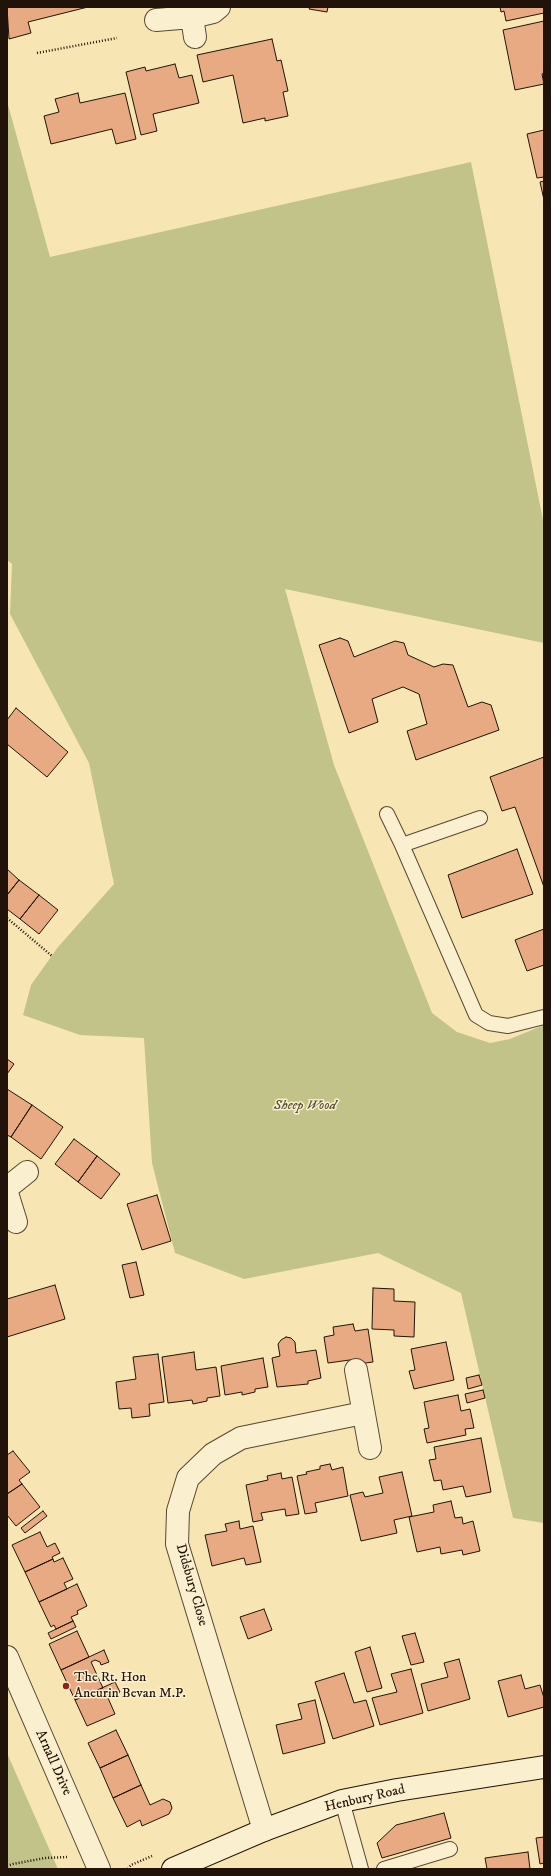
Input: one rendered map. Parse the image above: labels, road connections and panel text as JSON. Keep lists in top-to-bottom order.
{
  "streets": {
    "street": ["Didsbury Close", "Arnall Drive", "Henbury Road"]
  },
  "crossings": [
    ["Didsbury Close", "Henbury Road"]
  ],
  "parks": ["Sheep Wood"],
  "places": ["The Rt. Hon Aneurin Bevan M.P."]
}
